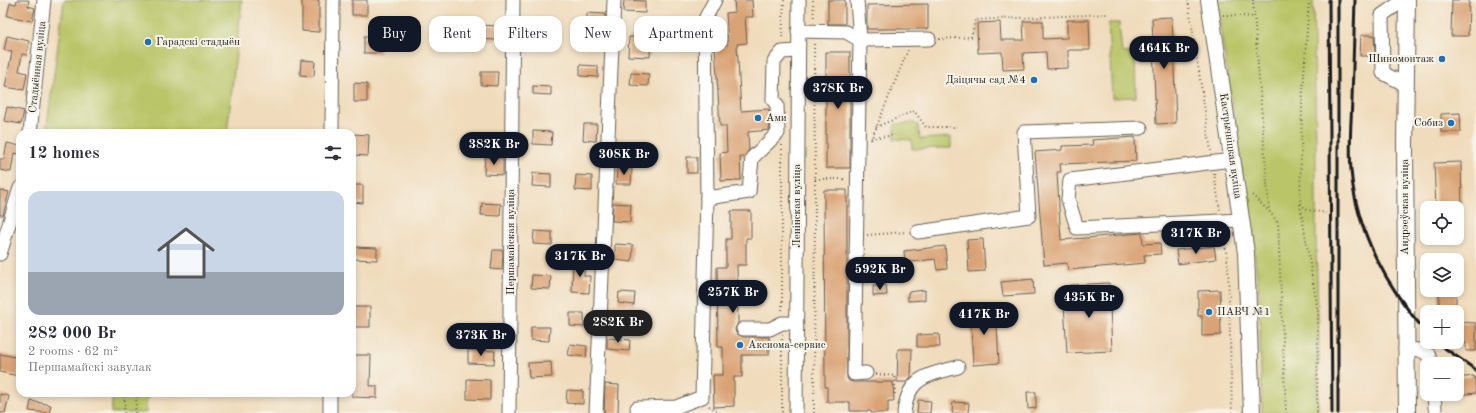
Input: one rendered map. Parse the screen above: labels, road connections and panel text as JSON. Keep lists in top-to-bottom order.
{
  "streets": {
    "main road": ["Кастрычніцкая вуліца", "Андрэеўская вуліца"],
    "street": ["Стадыённая вуліца", "Ленінская вуліца", "Першамайская вуліца"]
  },
  "places": [
    "Гарадскі стадыён",
    "Шиномонтаж",
    "Дзіцячы сад №4",
    "Ами",
    "Собиз",
    "ПАВЧ №1",
    "Аксиома-сервис"
  ],
  "page": {
    "chip": [
      "Buy",
      "Rent",
      "Filters",
      "New",
      "Apartment"
    ],
    "price": [
      "464K Br",
      "378K Br",
      "382K Br",
      "308K Br",
      "317K Br",
      "317K Br",
      "592K Br",
      "257K Br",
      "435K Br",
      "417K Br",
      "282K Br",
      "373K Br"
    ],
    "heading": "12 homes",
    "list": [
      {
        "name": "282 000 Br",
        "note": "2 rooms · 62 m² · Першамайскі завулак"
      }
    ],
    "map_buttons": ["+", "−"]
  }
}
